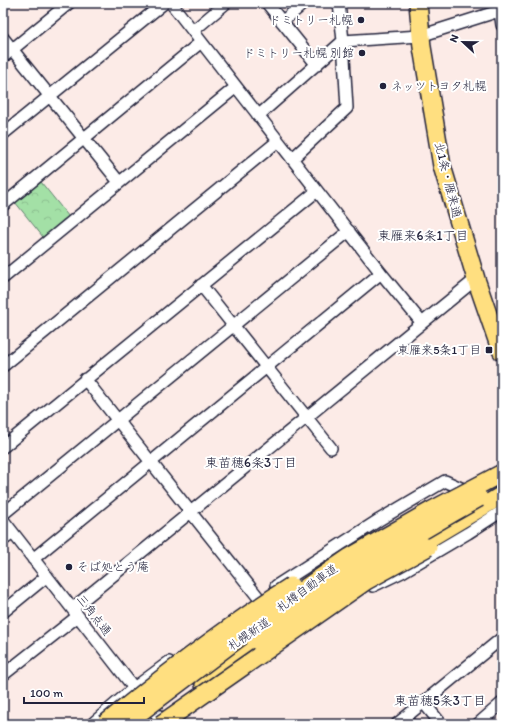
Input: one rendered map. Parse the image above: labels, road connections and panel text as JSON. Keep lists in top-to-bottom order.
{
  "streets": {
    "highway": ["北1条・雁来通", "札樽自動車道", "札幌新道"],
    "street": ["三角点通"]
  },
  "crossings": [
    ["三角点通", "札幌新道"]
  ],
  "districts": ["東雁来6条1丁目", "東苗穂6条3丁目", "東苗穂5条3丁目"],
  "places": {
    "other": [
      "ドミトリー札幌",
      "ドミトリー札幌 別館",
      "ネッツトヨタ札幌",
      "そば処とう庵"
    ],
    "transit": ["東雁来5条1丁目"]
  },
  "scale_bar": "100 m",
  "north": "left"
}
